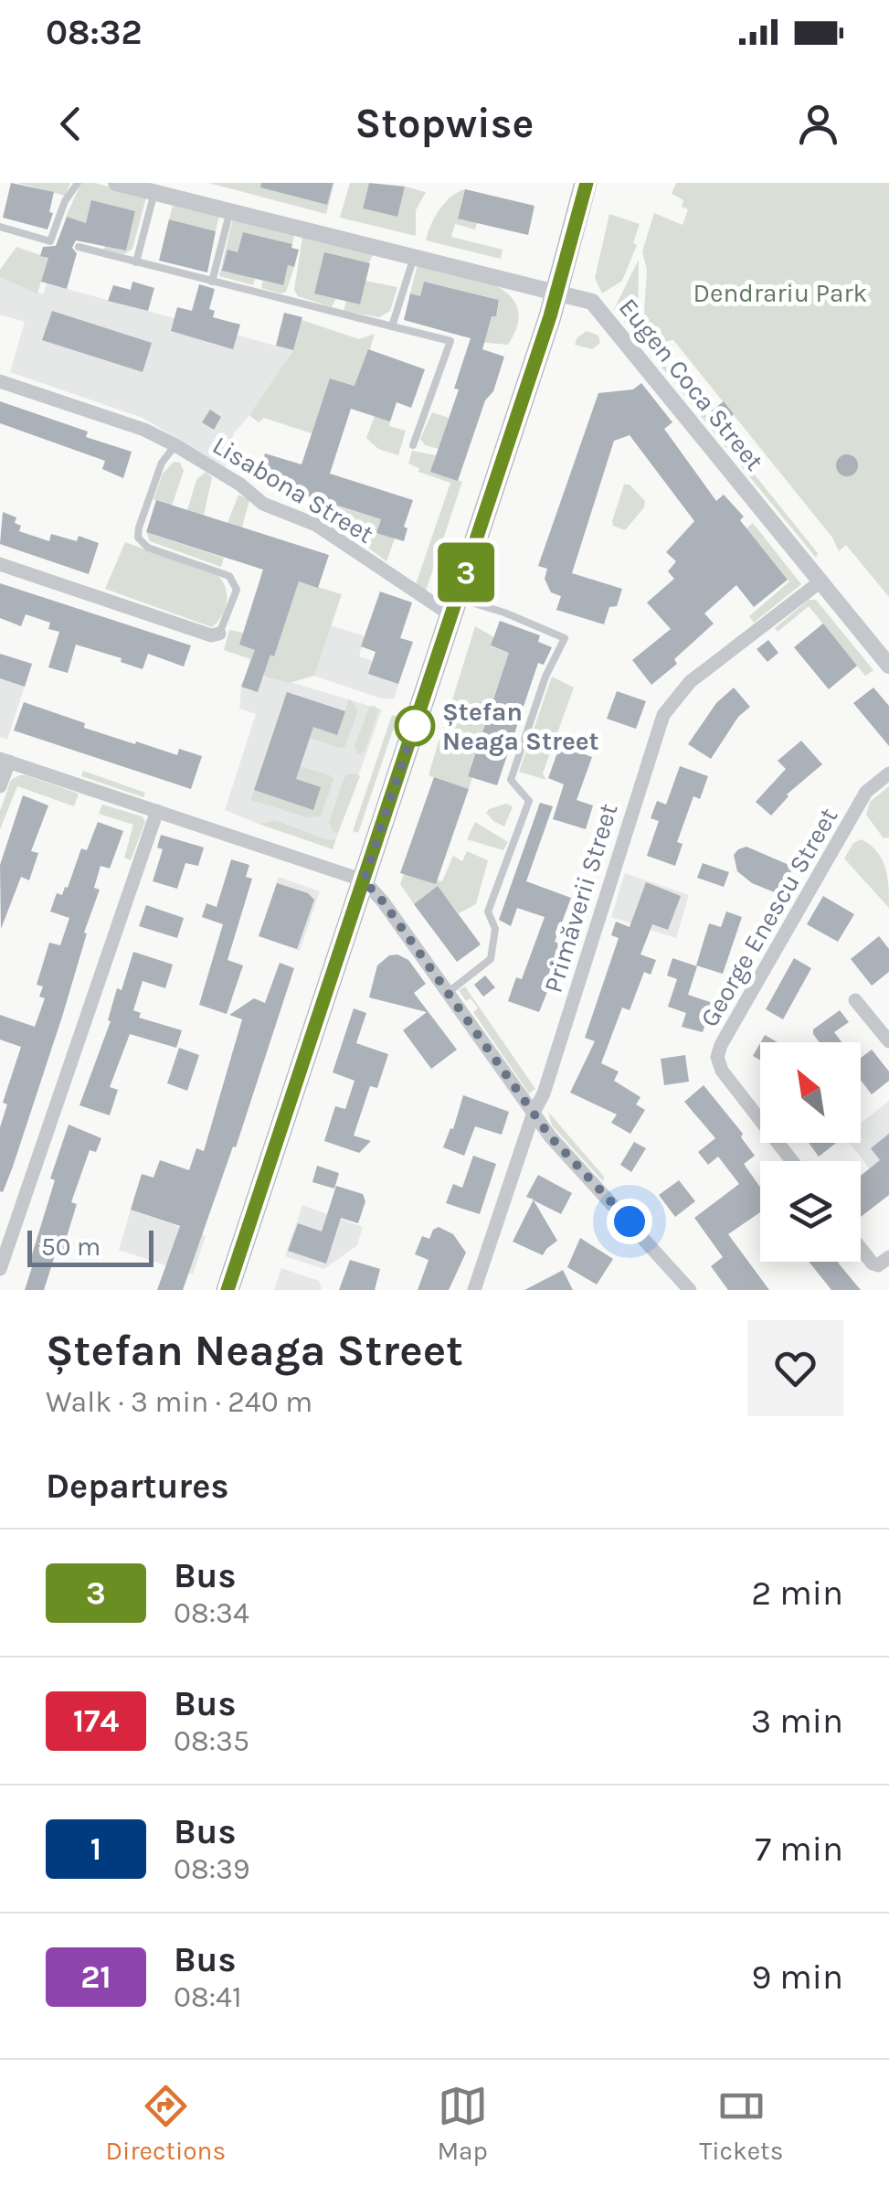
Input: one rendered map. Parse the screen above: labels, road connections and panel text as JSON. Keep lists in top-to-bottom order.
{
  "streets": {
    "street": [
      "Eugen Coca Street",
      "Lisabona Street",
      "Primăverii Street",
      "George Enescu Street"
    ]
  },
  "crossings": [
    ["Eugen Coca Street", "Primăverii Street"]
  ],
  "parks": ["Dendrariu Park"],
  "places": ["Ștefan Neaga Street"],
  "lines": ["bus line 3"],
  "scale_bar": "50 m",
  "north": "top left",
  "page": {
    "status": "08:32",
    "header": "Stopwise",
    "on_map": "3",
    "scale": "50 m",
    "heading": [
      ["Ștefan Neaga Street", "Walk · 3 min · 240 m"],
      "Departures"
    ],
    "list": [
      {
        "mark": "3",
        "name": "Bus",
        "note": "08:34",
        "value": "2 min"
      },
      {
        "mark": "174",
        "name": "Bus",
        "note": "08:35",
        "value": "3 min"
      },
      {
        "mark": "1",
        "name": "Bus",
        "note": "08:39",
        "value": "7 min"
      },
      {
        "mark": "21",
        "name": "Bus",
        "note": "08:41",
        "value": "9 min"
      }
    ],
    "tabs": ["Directions", "Map", "Tickets"]
  }
}
